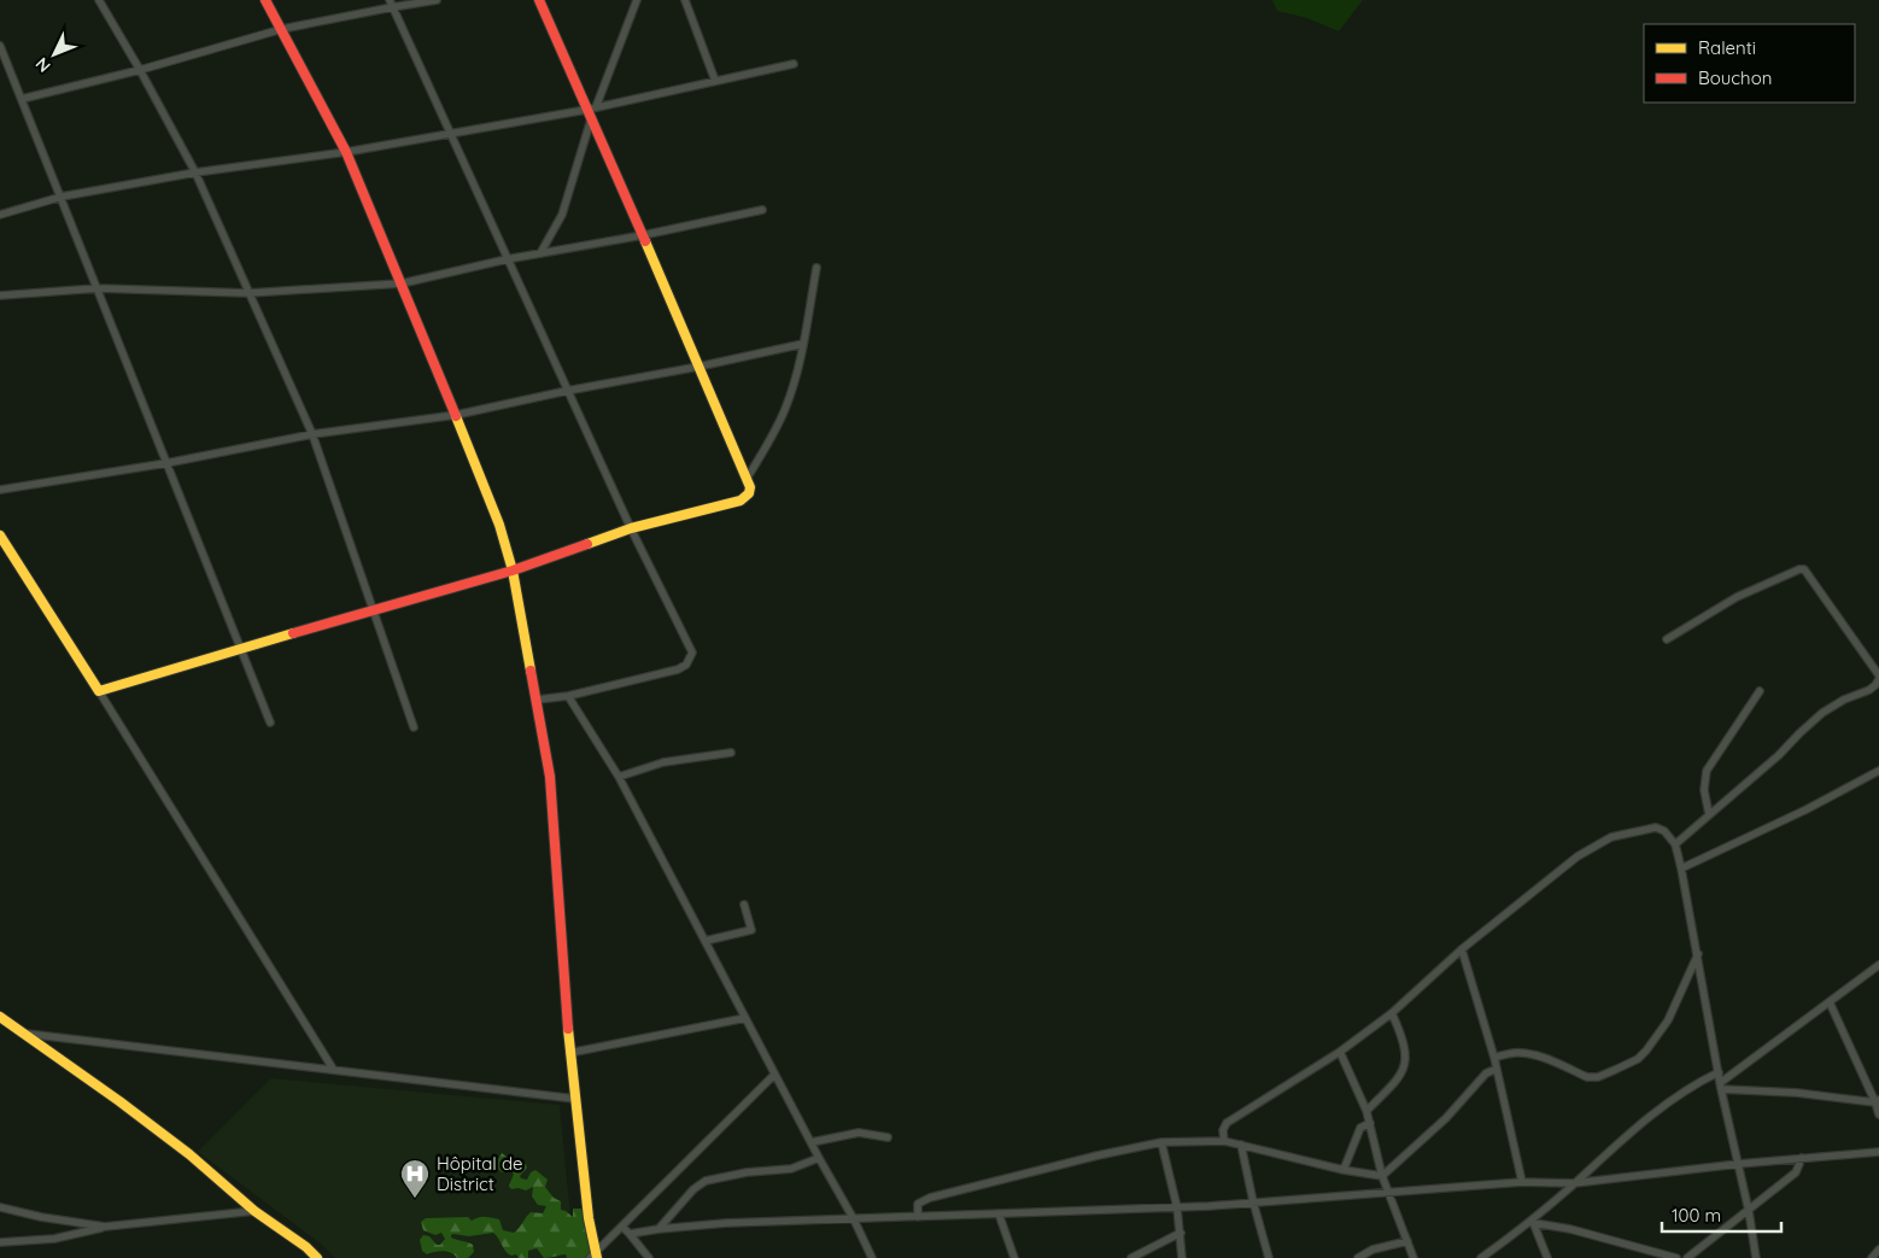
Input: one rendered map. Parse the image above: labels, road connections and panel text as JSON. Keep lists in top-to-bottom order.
{
  "places": {
    "hospital": ["Hôpital de District"]
  },
  "legend": ["Ralenti", "Bouchon"],
  "scale_bar": "100 m",
  "north": "bottom left"
}
